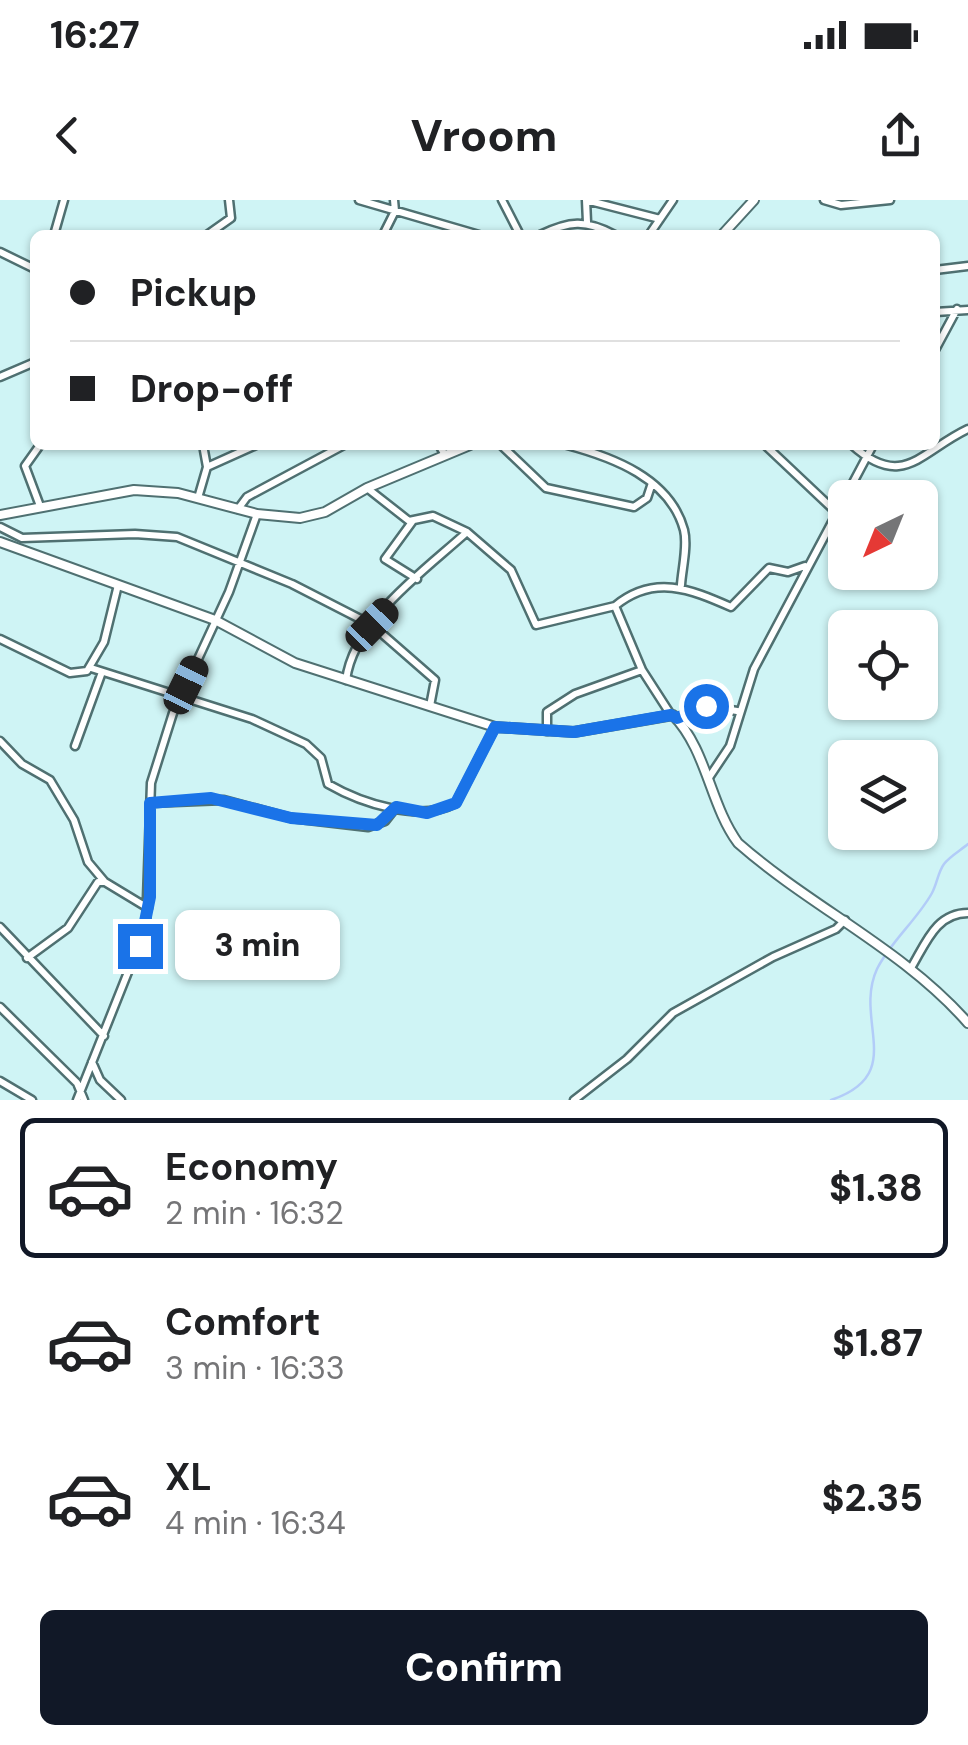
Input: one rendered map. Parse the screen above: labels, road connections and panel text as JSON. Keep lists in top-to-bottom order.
{
  "north": "bottom left",
  "page": {
    "status": "16:27",
    "header": "Vroom",
    "banner": ["Pickup", "Drop-off"],
    "bubble": "3 min",
    "list": [
      {
        "name": "Economy",
        "note": "2 min · 16:32",
        "value": "$1.38"
      },
      {
        "name": "Comfort",
        "note": "3 min · 16:33",
        "value": "$1.87"
      },
      {
        "name": "XL",
        "note": "4 min · 16:34",
        "value": "$2.35"
      }
    ],
    "buttons": "Confirm"
  }
}
